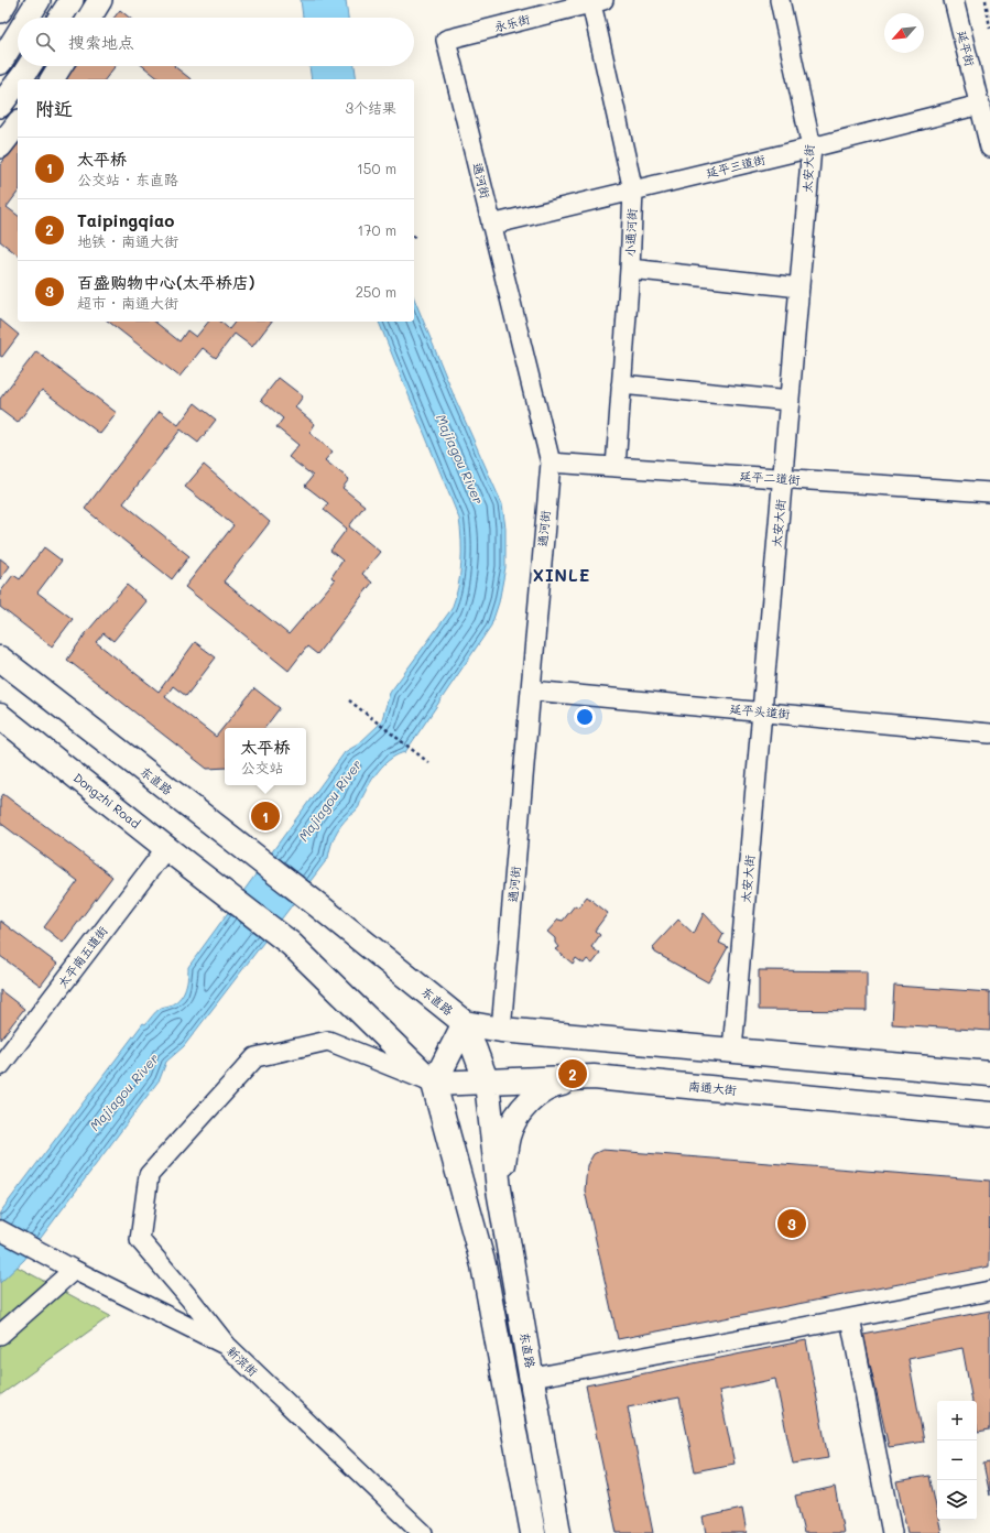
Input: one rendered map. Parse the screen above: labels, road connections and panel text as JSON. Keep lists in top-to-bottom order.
{
  "streets": {
    "highway": ["东直路", "Dongzhi Road", "南通大街"],
    "street": [
      "永乐街",
      "延平街",
      "延平三道街",
      "太安大街",
      "通河街",
      "小通河街",
      "延平二道街",
      "延平头道街",
      "太平南五道街",
      "新滨街"
    ]
  },
  "crossings": [
    ["永乐街", "通河街"],
    ["永乐街", "小通河街"],
    ["延平街", "延平三道街"],
    ["延平三道街", "太安大街"],
    ["延平三道街", "通河街"],
    ["延平三道街", "小通河街"],
    ["太安大街", "延平二道街"],
    ["太安大街", "延平头道街"],
    ["通河街", "延平二道街"],
    ["通河街", "延平头道街"],
    ["小通河街", "延平二道街"],
    ["东直路", "南通大街"],
    ["Dongzhi Road", "太平南五道街"],
    ["Dongzhi Road", "南通大街"]
  ],
  "districts": ["XINLE"],
  "water": ["Majiagou River"],
  "north": "bottom left",
  "page": {
    "search": "搜索地点",
    "heading": ["附近", "3个结果"],
    "list": [
      {
        "mark": "1",
        "name": "太平桥",
        "note": "公交站 · 东直路",
        "value": "150 m"
      },
      {
        "mark": "2",
        "name": "Taipingqiao",
        "note": "地铁 · 南通大街",
        "value": "170 m"
      },
      {
        "mark": "3",
        "name": "百盛购物中心(太平桥店)",
        "note": "超市 · 南通大街",
        "value": "250 m"
      }
    ],
    "popup": ["太平桥", "公交站"],
    "pins": ["1", "2", "3"],
    "map_buttons": ["+", "−"]
  }
}
